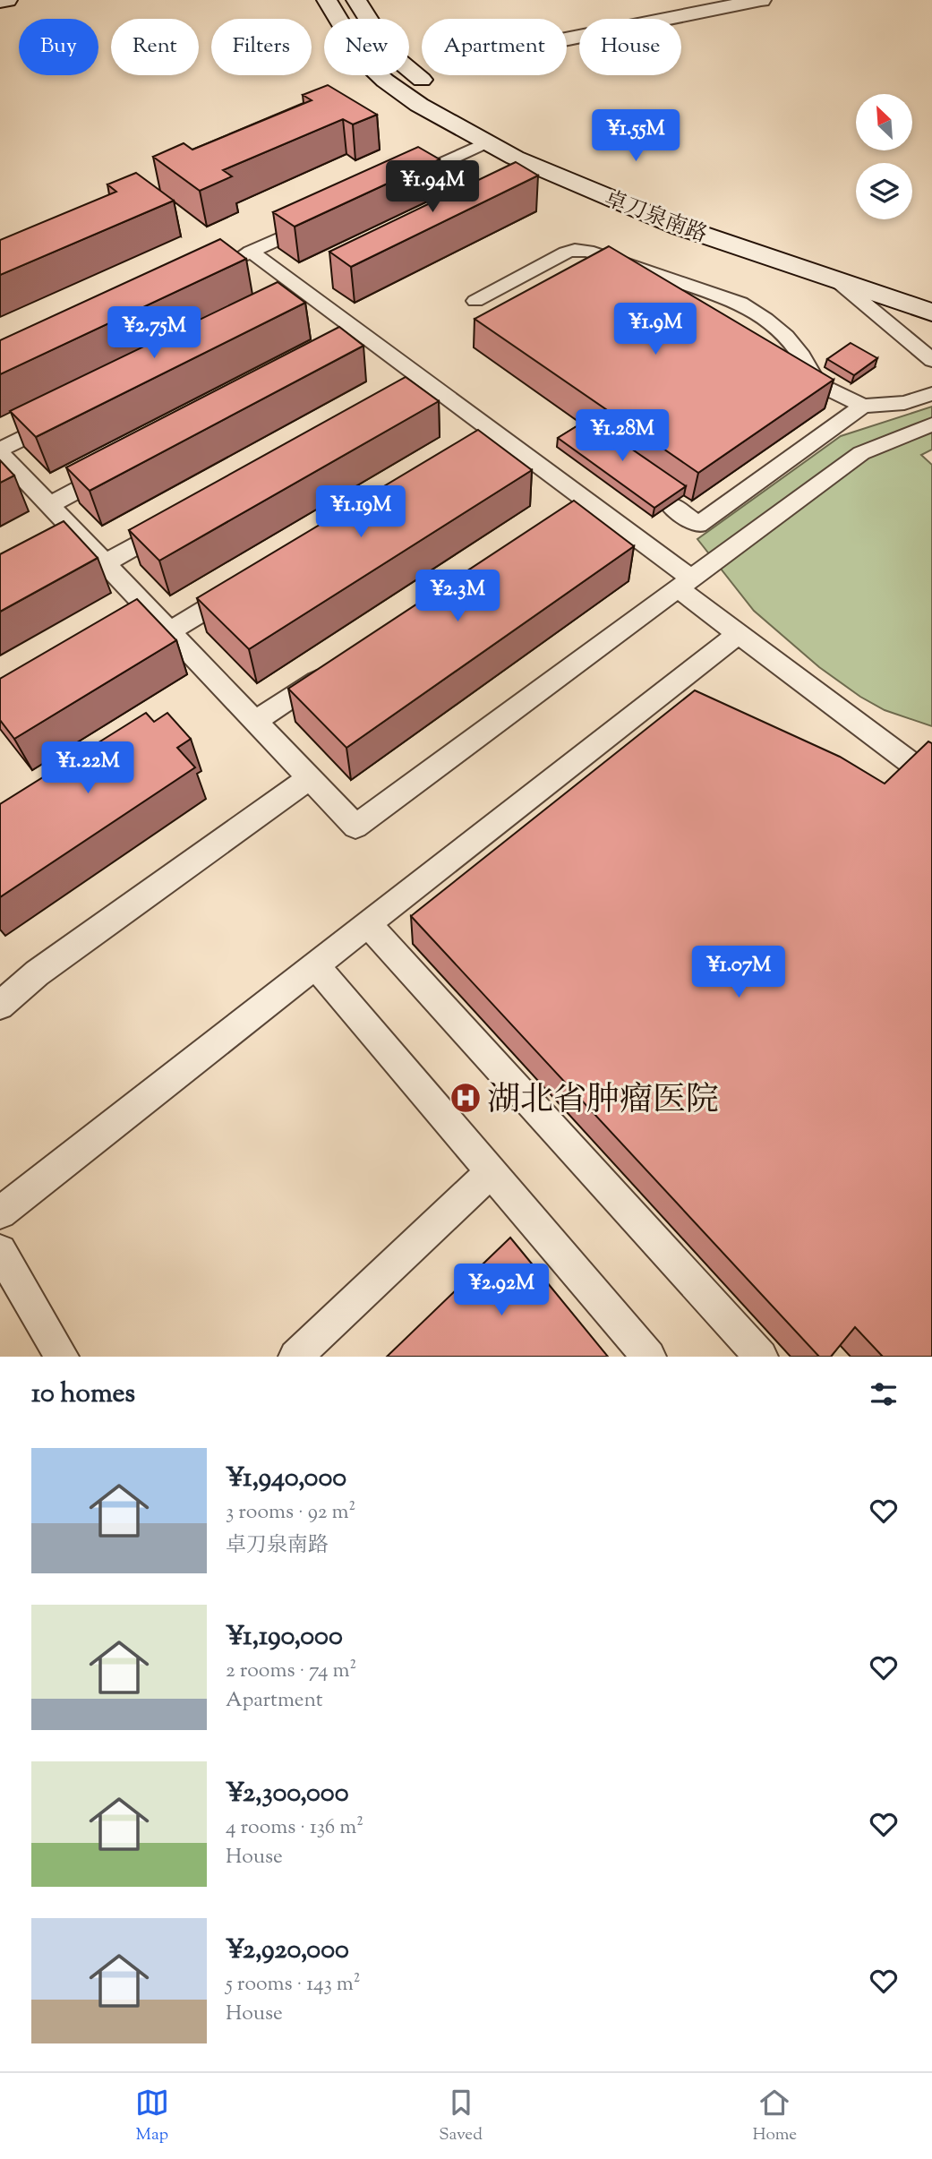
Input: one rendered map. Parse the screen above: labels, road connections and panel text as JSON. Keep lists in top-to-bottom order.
{
  "streets": {
    "street": ["卓刀泉南路"]
  },
  "places": {
    "hospital": ["湖北省肿瘤医院"]
  },
  "north": "top left",
  "page": {
    "chip": [
      "Buy",
      "Rent",
      "Filters",
      "New",
      "Apartment",
      "House"
    ],
    "price": [
      "¥1.55M",
      "¥1.94M",
      "¥1.9M",
      "¥2.75M",
      "¥1.28M",
      "¥1.19M",
      "¥2.3M",
      "¥1.22M",
      "¥1.07M",
      "¥2.92M"
    ],
    "heading": "10 homes",
    "list": [
      {
        "name": "¥1,940,000",
        "note": "3 rooms · 92 m² · 卓刀泉南路"
      },
      {
        "name": "¥1,190,000",
        "note": "2 rooms · 74 m² · Apartment"
      },
      {
        "name": "¥2,300,000",
        "note": "4 rooms · 136 m² · House"
      },
      {
        "name": "¥2,920,000",
        "note": "5 rooms · 143 m² · House"
      }
    ],
    "tabs": ["Map", "Saved", "Home"]
  }
}
